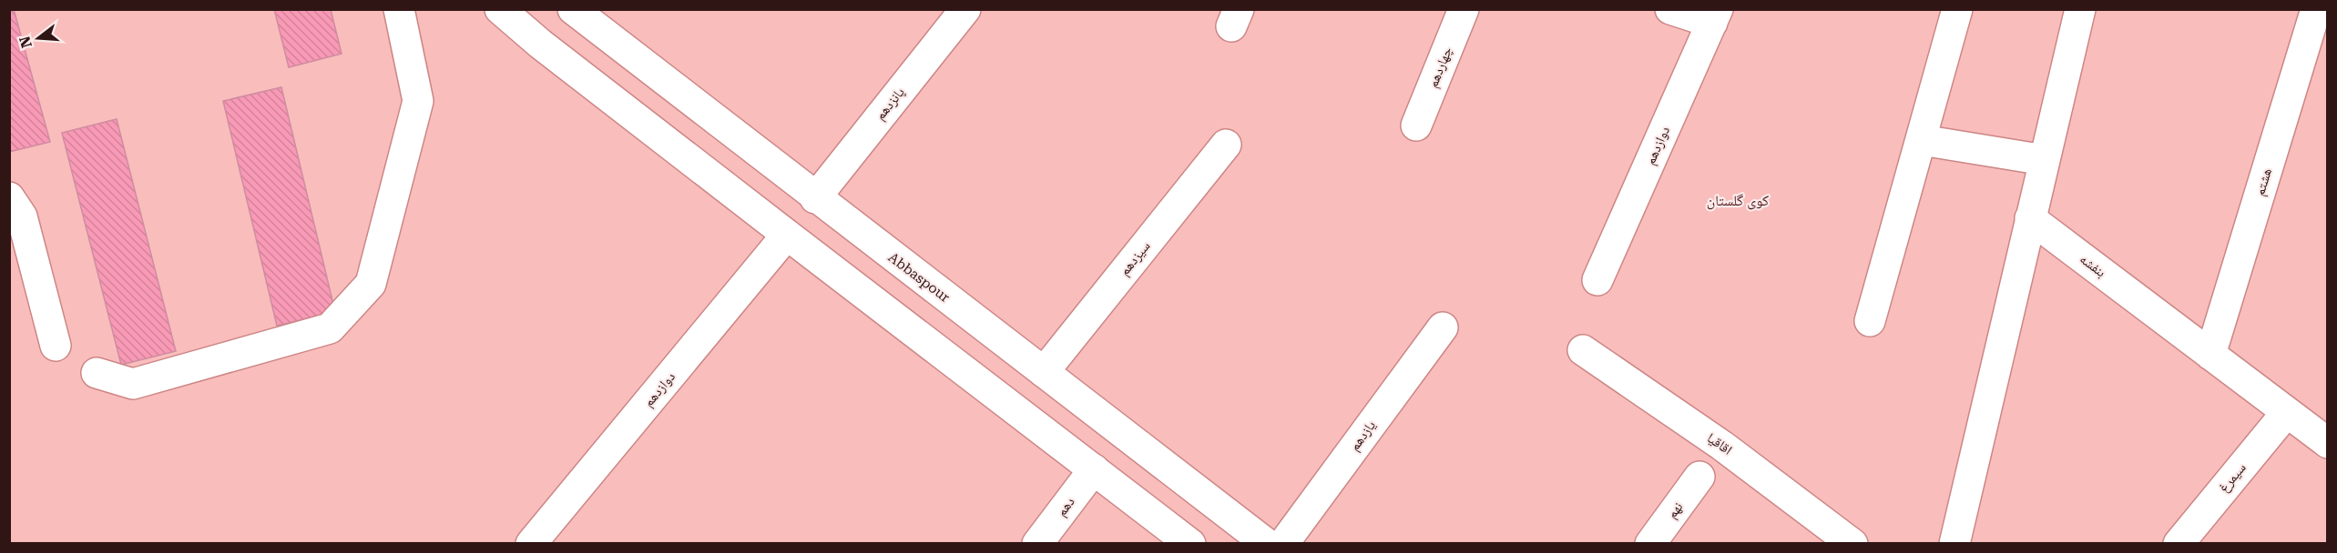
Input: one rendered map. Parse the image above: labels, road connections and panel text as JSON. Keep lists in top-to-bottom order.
{
  "streets": {
    "street": [
      "چهاردهم",
      "پانزدهم",
      "دوازدهم",
      "هشتم",
      "سیزدهم",
      "بنفشه",
      "Abbaspour",
      "یازدهم",
      "اقاقیا",
      "سیمرغ",
      "دهم",
      "نهم"
    ]
  },
  "crossings": [
    ["پانزدهم", "Abbaspour"],
    ["هشتم", "بنفشه"],
    ["سیزدهم", "Abbaspour"],
    ["بنفشه", "سیمرغ"]
  ],
  "districts": ["کوی گلستان"],
  "north": "left"
}
